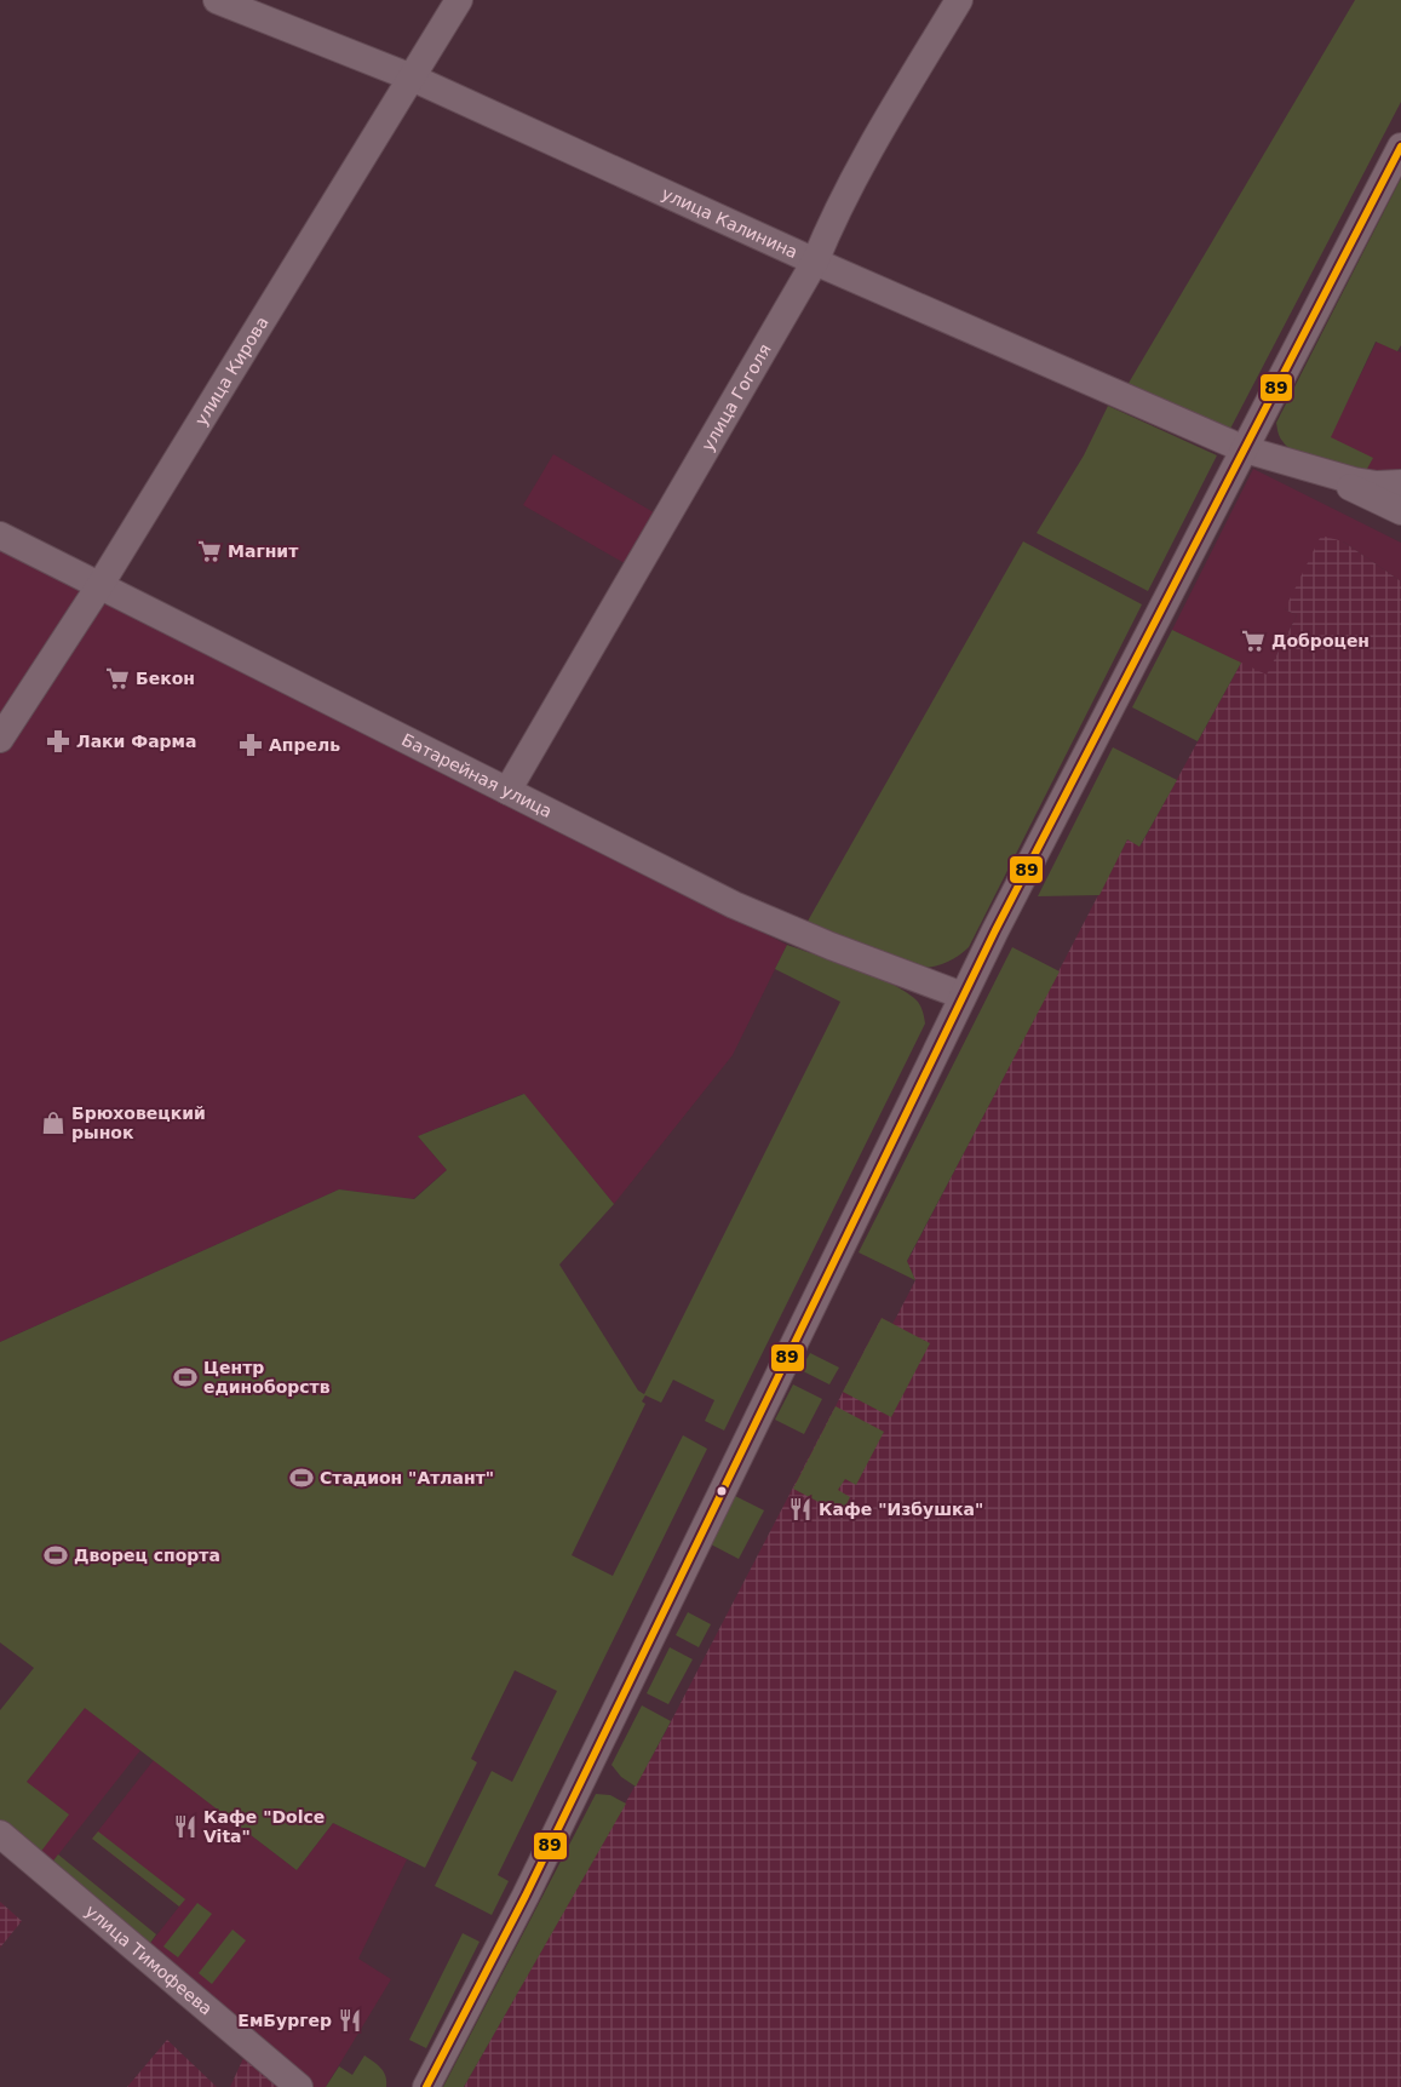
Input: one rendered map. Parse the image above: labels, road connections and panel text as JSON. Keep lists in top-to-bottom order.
{
  "streets": {
    "street": [
      "улица Калинина",
      "улица Кирова",
      "улица Гоголя",
      "Батарейная улица",
      "улица Тимофеева"
    ]
  },
  "crossings": [
    ["улица Калинина", "улица Кирова"],
    ["улица Калинина", "улица Гоголя"],
    ["улица Кирова", "Батарейная улица"],
    ["улица Гоголя", "Батарейная улица"]
  ],
  "places": {
    "supermarket": ["Магнит", "Доброцен", "Бекон"],
    "pharmacy": ["Лаки Фарма", "Апрель"],
    "shop": ["Брюховецкий рынок"],
    "sports": ["Центр единоборств", "Стадион \"Атлант\"", "Дворец спорта"],
    "restaurant": ["Кафе \"Избушка\"", "Кафе \"Dolce Vita\"", "ЕмБургер"]
  },
  "lines": ["transit line 89"]
}
